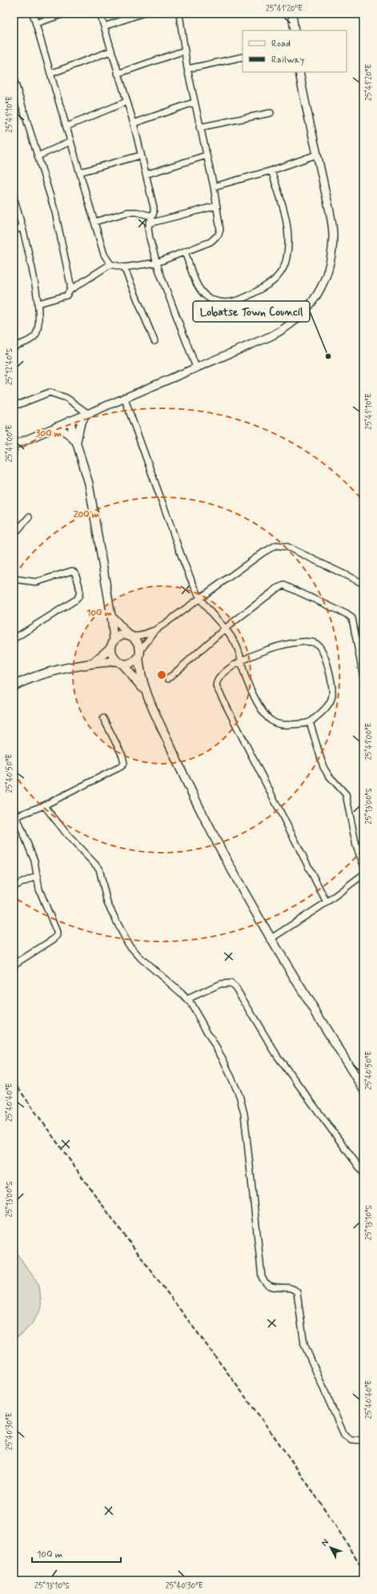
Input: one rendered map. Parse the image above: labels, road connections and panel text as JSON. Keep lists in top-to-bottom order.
{
  "places": ["Lobatse Town Council"],
  "legend": ["Road", "Railway"],
  "scale_bar": "100 m",
  "north": "top left",
  "coordinates": [
    "25°41'20\"E",
    "25°41'10\"E",
    "25°12'40\"S",
    "25°41'00\"E",
    "25°40'50\"E",
    "25°13'00\"S",
    "25°40'40\"E",
    "25°13'10\"S",
    "25°40'30\"E"
  ],
  "rings": ["300 m", "200 m", "100 m"]
}
